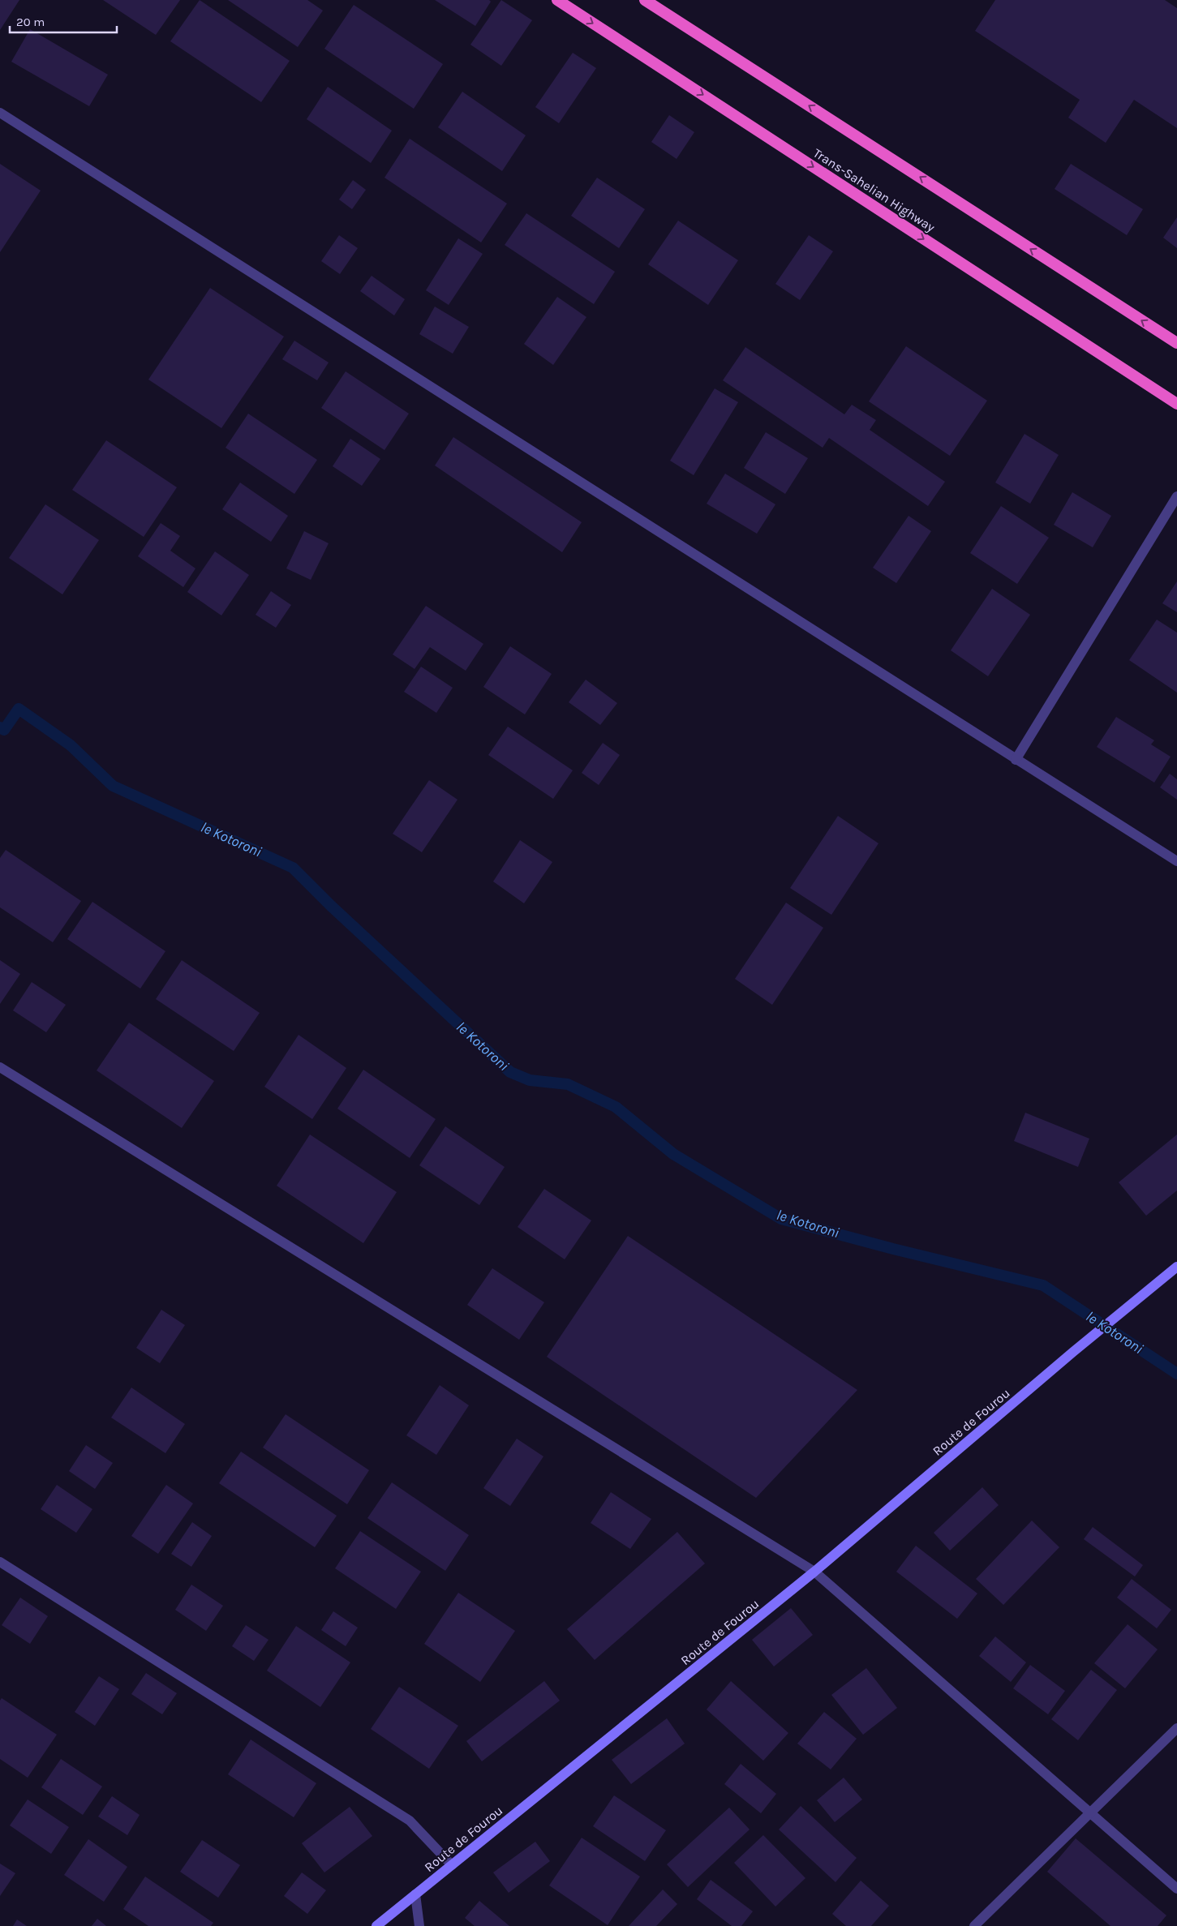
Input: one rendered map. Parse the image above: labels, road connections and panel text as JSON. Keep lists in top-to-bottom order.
{
  "streets": {
    "highway": ["Trans-Sahelian Highway"],
    "main road": ["Route de Fourou"]
  },
  "water": ["le Kotoroni"],
  "scale_bar": "20 m"
}
